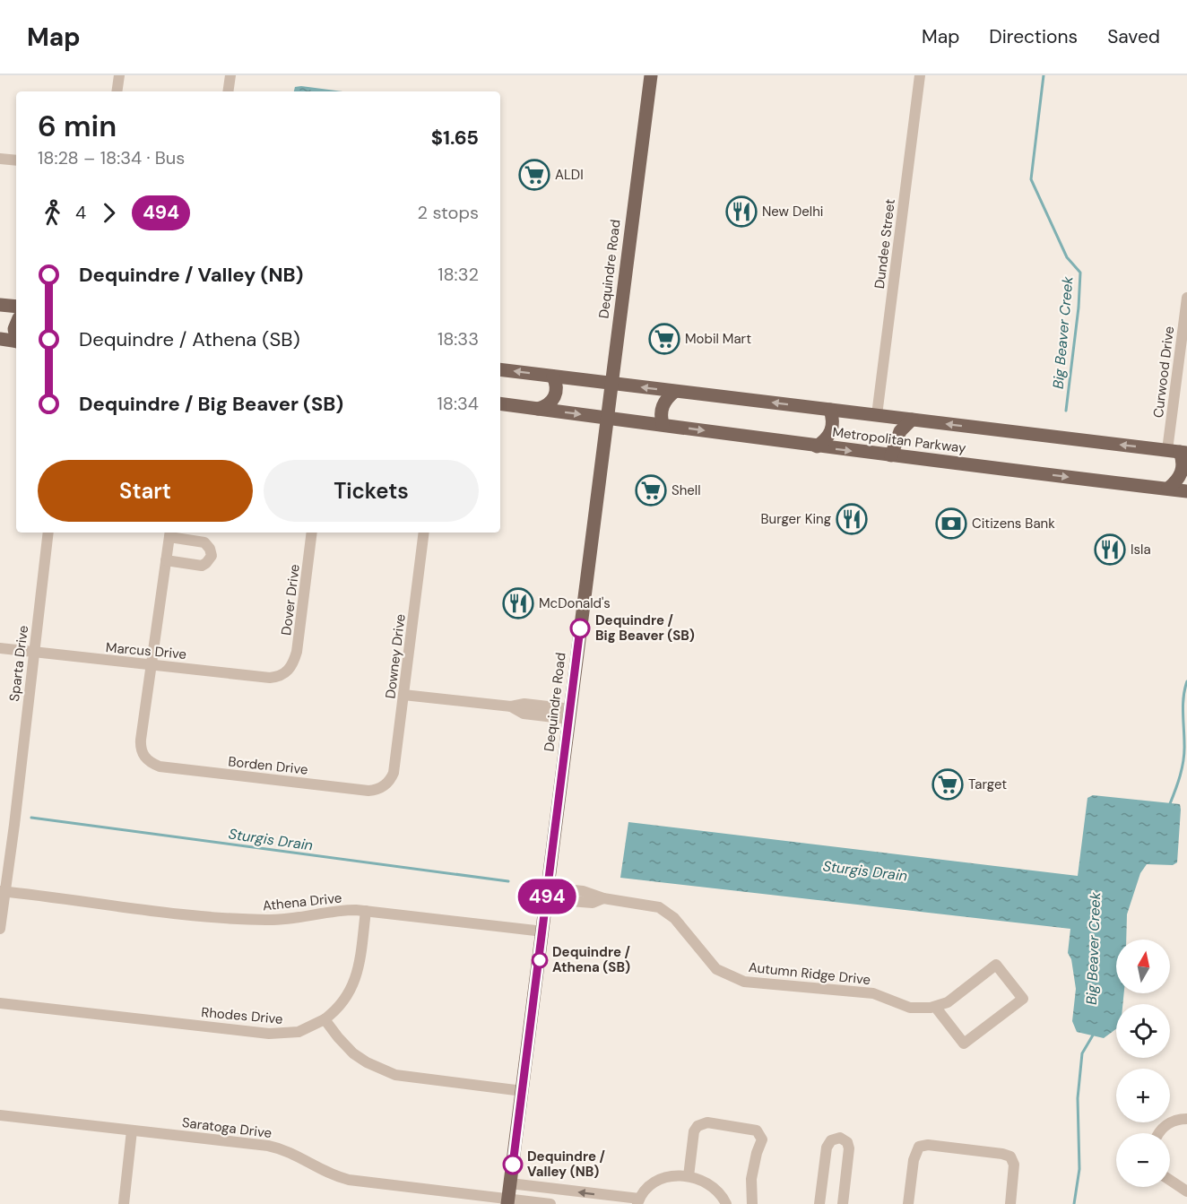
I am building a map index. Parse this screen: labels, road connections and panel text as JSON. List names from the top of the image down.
{
  "streets": {
    "main road": ["Dequindre Road", "Metropolitan Parkway"],
    "street": [
      "Dundee Street",
      "Curwood Drive",
      "Dover Drive",
      "Marcus Drive",
      "Downey Drive",
      "Sparta Drive",
      "Borden Drive",
      "Athena Drive",
      "Autumn Ridge Drive",
      "Rhodes Drive",
      "Saratoga Drive"
    ]
  },
  "crossings": [
    ["Dundee Street", "Metropolitan Parkway"],
    ["Dequindre Road", "Metropolitan Parkway"],
    ["Dequindre Road", "Athena Drive"],
    ["Dequindre Road", "Autumn Ridge Drive"],
    ["Dequindre Road", "Saratoga Drive"],
    ["Curwood Drive", "Metropolitan Parkway"],
    ["Dover Drive", "Marcus Drive"],
    ["Marcus Drive", "Sparta Drive"],
    ["Marcus Drive", "Borden Drive"],
    ["Downey Drive", "Borden Drive"],
    ["Sparta Drive", "Athena Drive"],
    ["Athena Drive", "Rhodes Drive"]
  ],
  "water": ["Big Beaver Creek", "Sturgis Drain"],
  "places": {
    "supermarket": [
      "ALDI",
      "Mobil Mart",
      "Shell",
      "Target"
    ],
    "restaurant": [
      "New Delhi",
      "Burger King",
      "Isla",
      "McDonald's"
    ],
    "bank": ["Citizens Bank"],
    "other": ["Dequindre / Big Beaver (SB)", "Dequindre / Athena (SB)", "Dequindre / Valley (NB)"]
  },
  "lines": ["bus line 494"],
  "north": "top",
  "page": {
    "header": "Map",
    "nav": ["Map", "Directions", "Saved"],
    "on_map": "494",
    "heading": ["6 min", "18:28 – 18:34 · Bus", "$1.65"],
    "legs": ["4", "494", "2 stops"],
    "list": [
      {
        "name": "Dequindre / Valley (NB)",
        "value": "18:32"
      },
      {
        "name": "Dequindre / Athena (SB)",
        "value": "18:33"
      },
      {
        "name": "Dequindre / Big Beaver (SB)",
        "value": "18:34"
      }
    ],
    "buttons": ["Start", "Tickets"],
    "map_buttons": ["+", "−"]
  }
}
